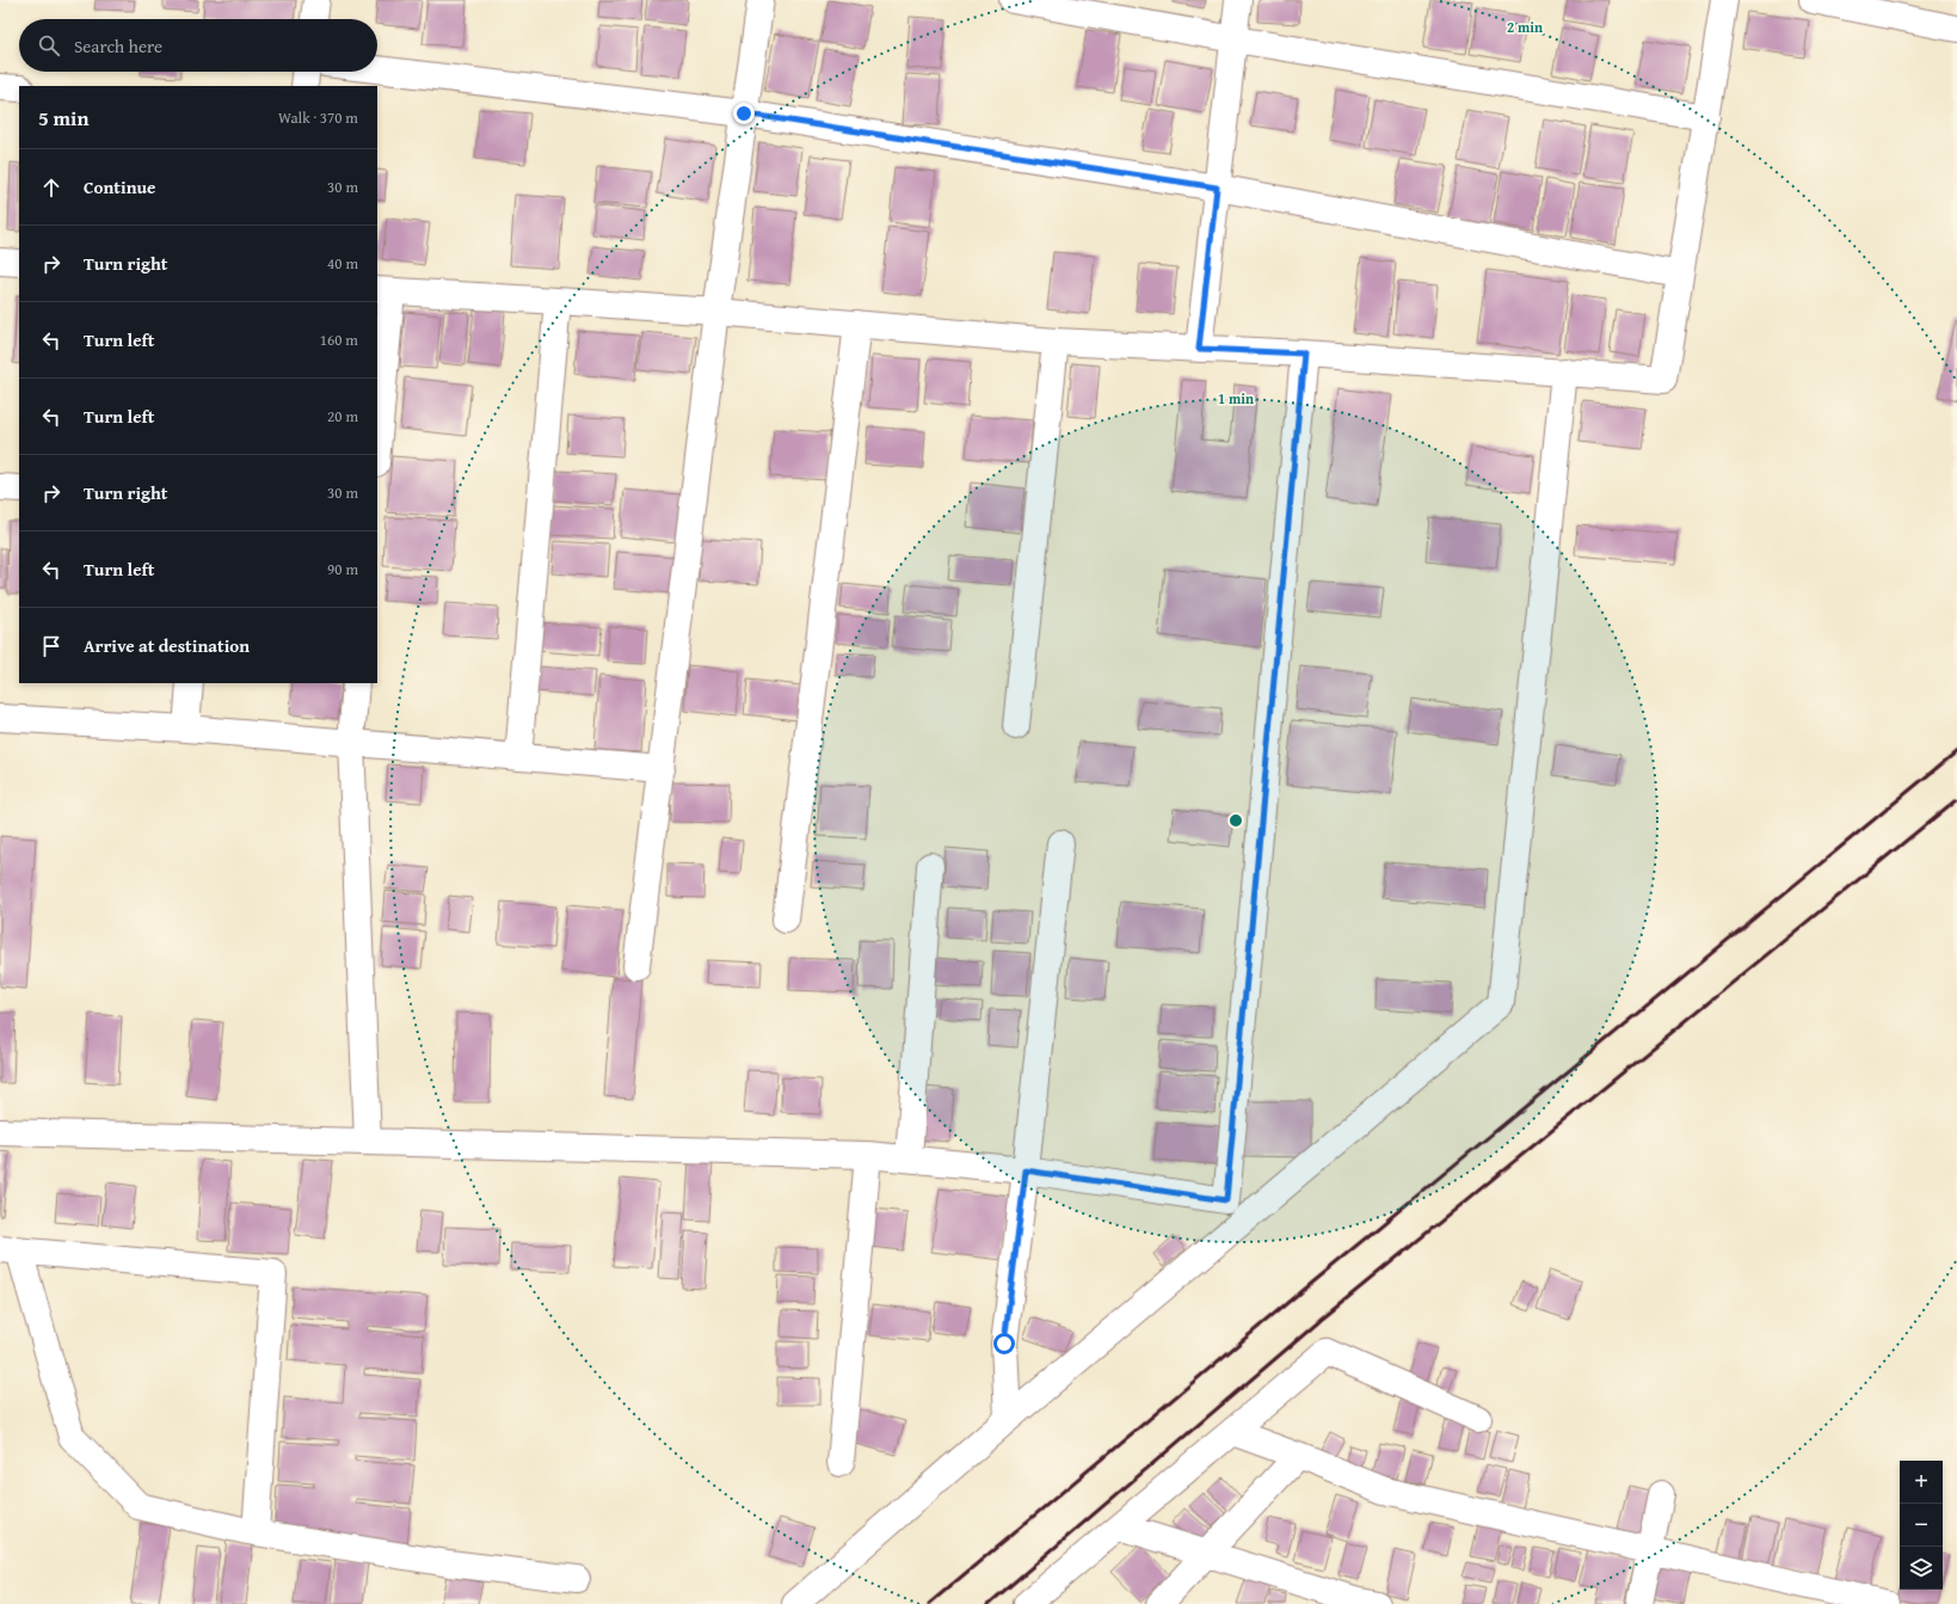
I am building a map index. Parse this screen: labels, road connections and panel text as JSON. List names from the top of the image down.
{
  "page": {
    "search": "Search here",
    "heading": ["5 min", "Walk · 370 m"],
    "list": [
      ["Continue", "30 m"],
      ["Turn right", "40 m"],
      ["Turn left", "160 m"],
      ["Turn left", "20 m"],
      ["Turn right", "30 m"],
      ["Turn left", "90 m"],
      "Arrive at destination"
    ],
    "map_buttons": ["+", "−"]
  },
  "rings": ["2 min", "1 min"]
}
